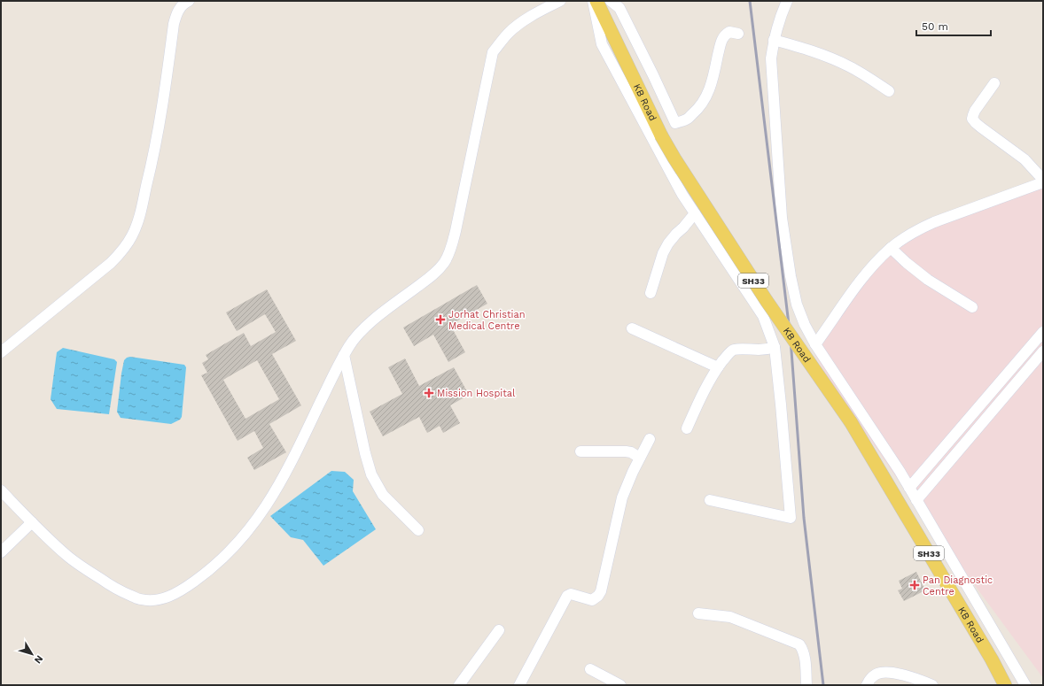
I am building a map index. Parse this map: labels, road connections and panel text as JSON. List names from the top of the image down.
{
  "streets": {
    "main road": ["KB Road", "SH33"]
  },
  "places": {
    "health": ["Jorhat Christian Medical Centre", "Mission Hospital", "Pan Diagnostic Centre"]
  },
  "scale_bar": "50 m",
  "north": "bottom right"
}
